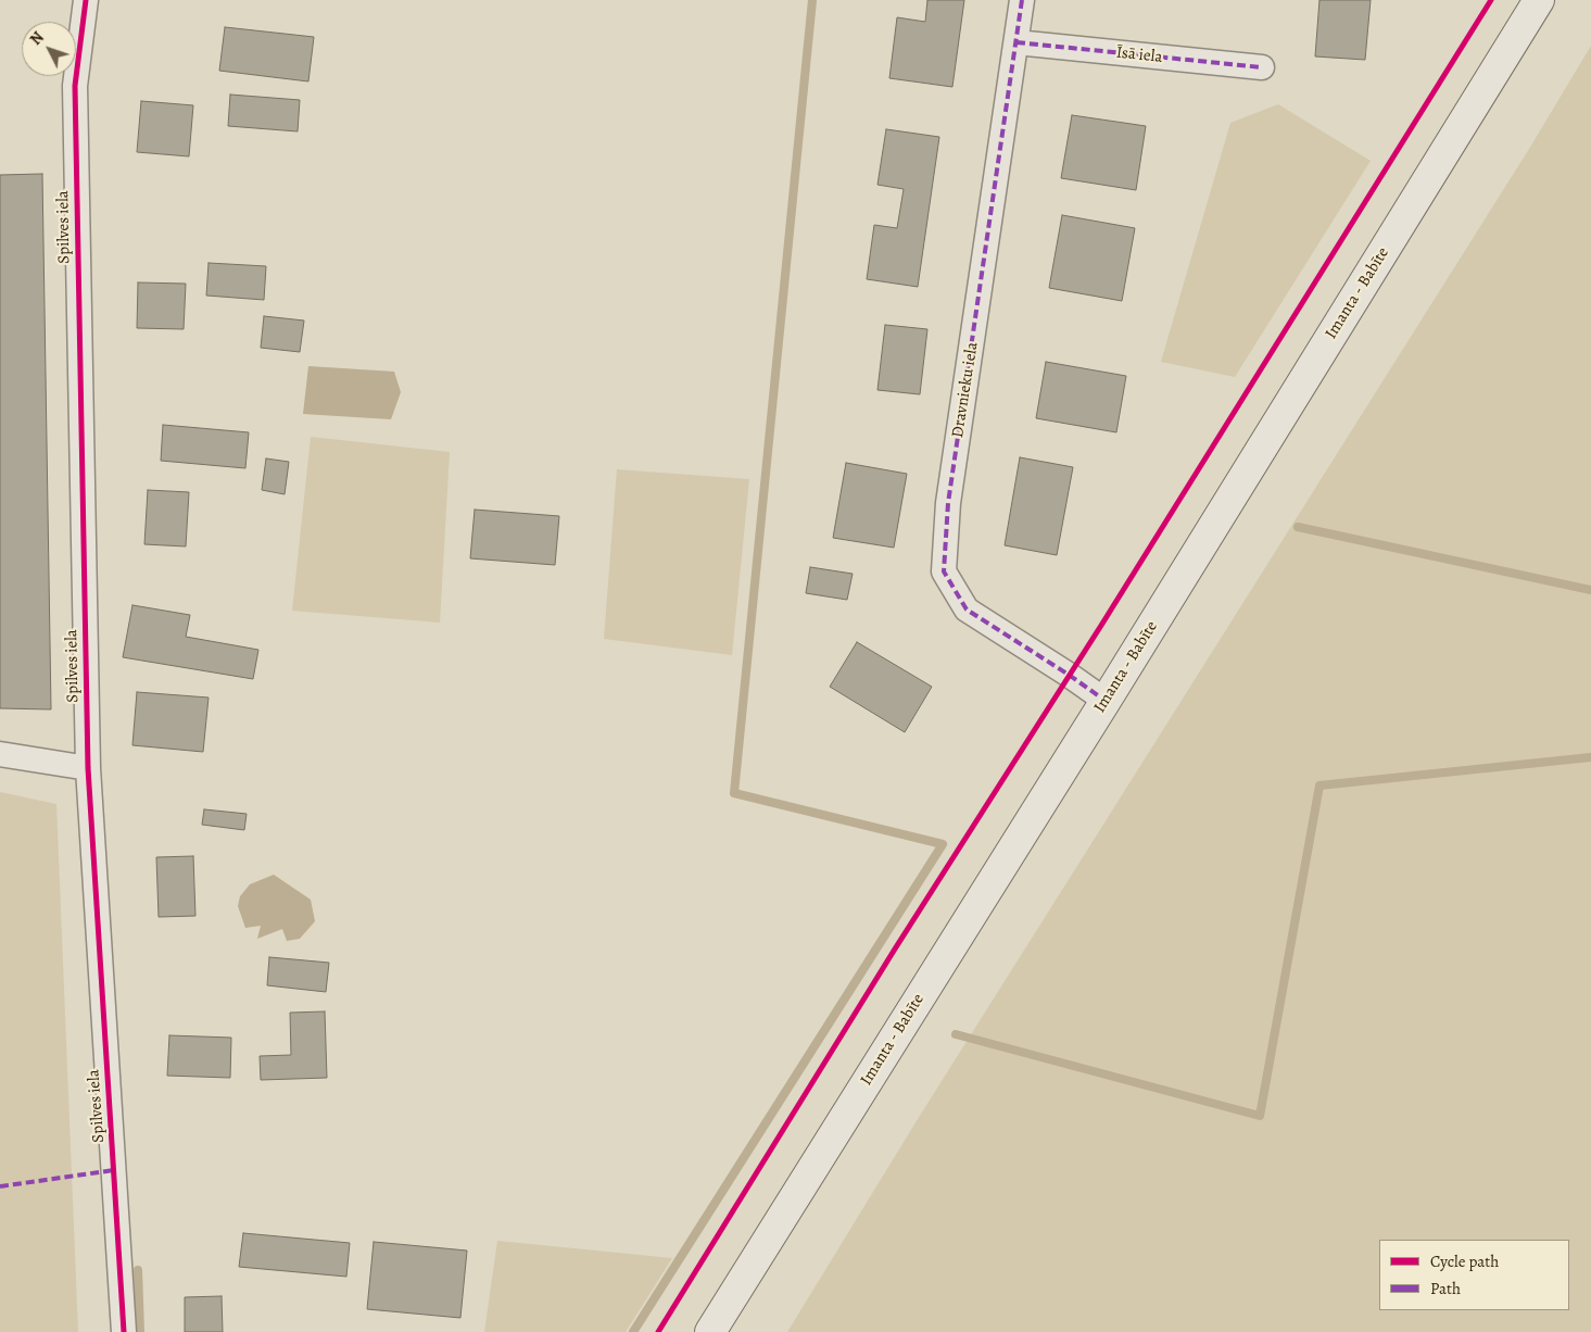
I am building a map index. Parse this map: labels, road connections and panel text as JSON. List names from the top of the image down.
{
  "streets": {
    "main road": ["Imanta - Babīte"],
    "street": ["Īsā iela", "Spilves iela", "Dravnieku iela"]
  },
  "crossings": [
    ["Īsā iela", "Dravnieku iela"],
    ["Imanta - Babīte", "Dravnieku iela"]
  ],
  "legend": ["Cycle path", "Path"],
  "north": "top left"
}
